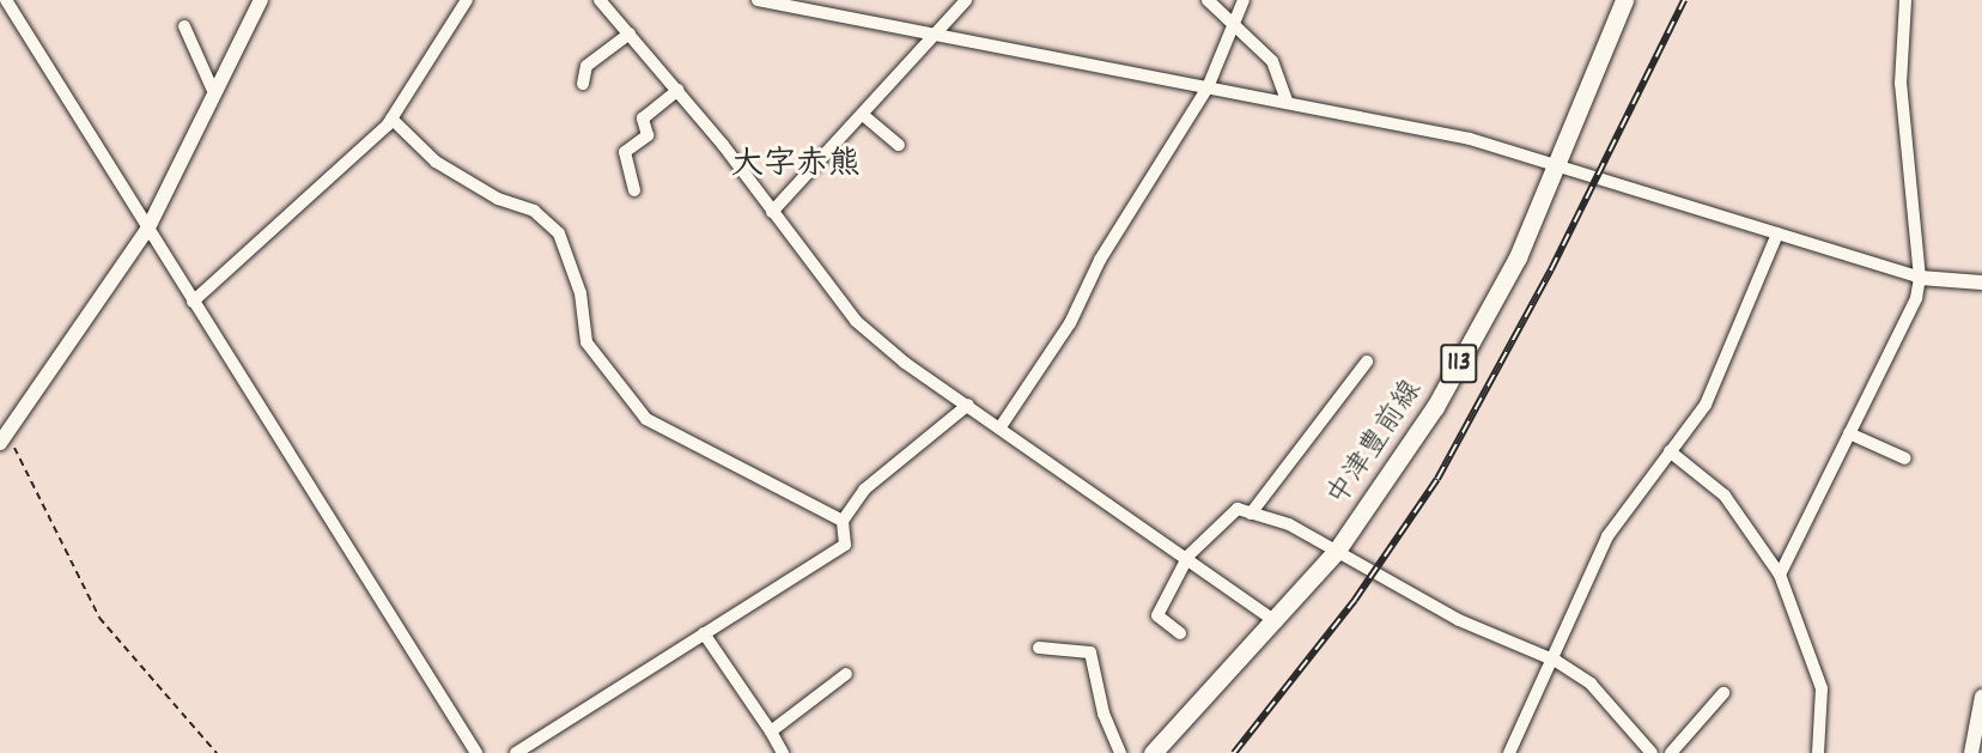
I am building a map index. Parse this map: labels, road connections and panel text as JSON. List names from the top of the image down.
{
  "streets": {
    "main road": ["113", "中津豊前線"]
  },
  "districts": ["大字赤熊"]
}
